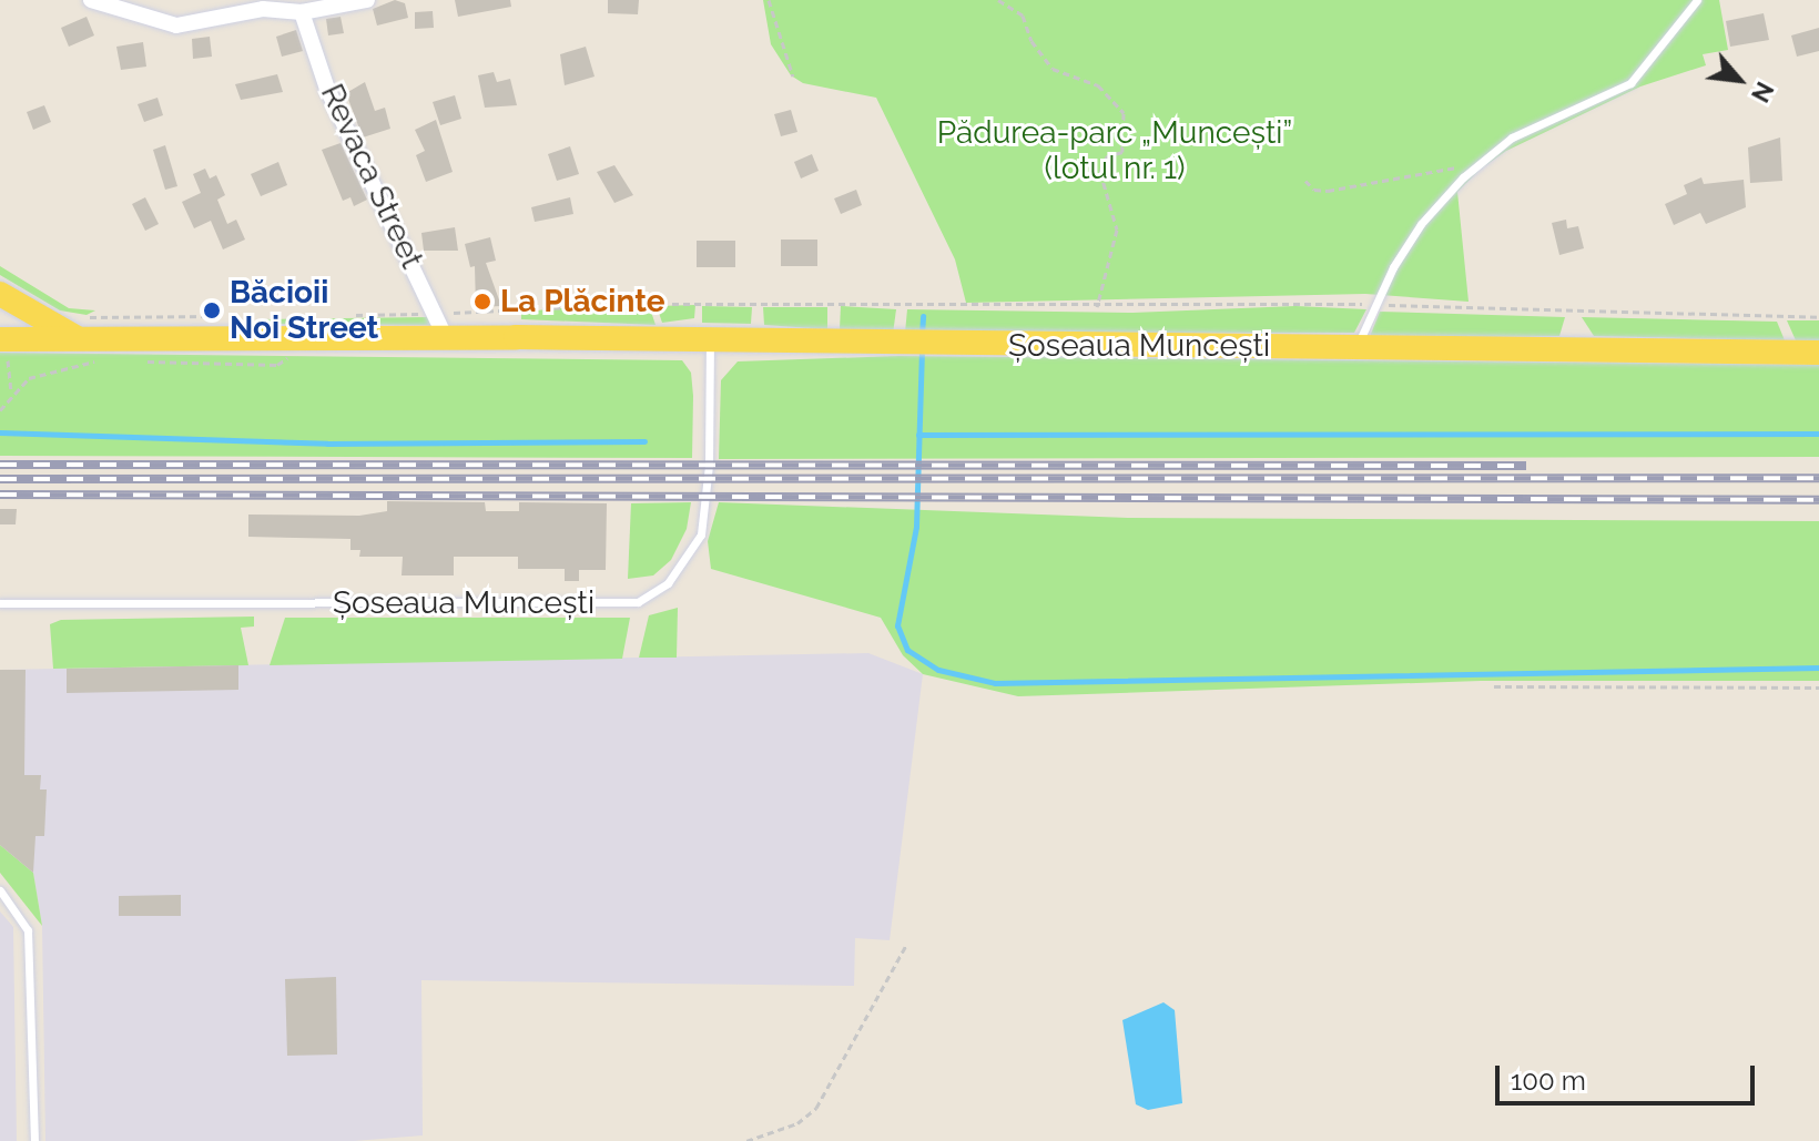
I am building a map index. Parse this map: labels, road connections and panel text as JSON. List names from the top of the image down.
{
  "streets": {
    "main road": ["Șoseaua Muncești"],
    "street": ["Revaca Street"]
  },
  "crossings": [
    ["Revaca Street", "Șoseaua Muncești"]
  ],
  "parks": ["Pădurea-parc „Muncești” (lotul nr. 1)"],
  "places": ["La Plăcinte", "Băcioii Noi Street"],
  "scale_bar": "100 m",
  "north": "bottom right"
}
